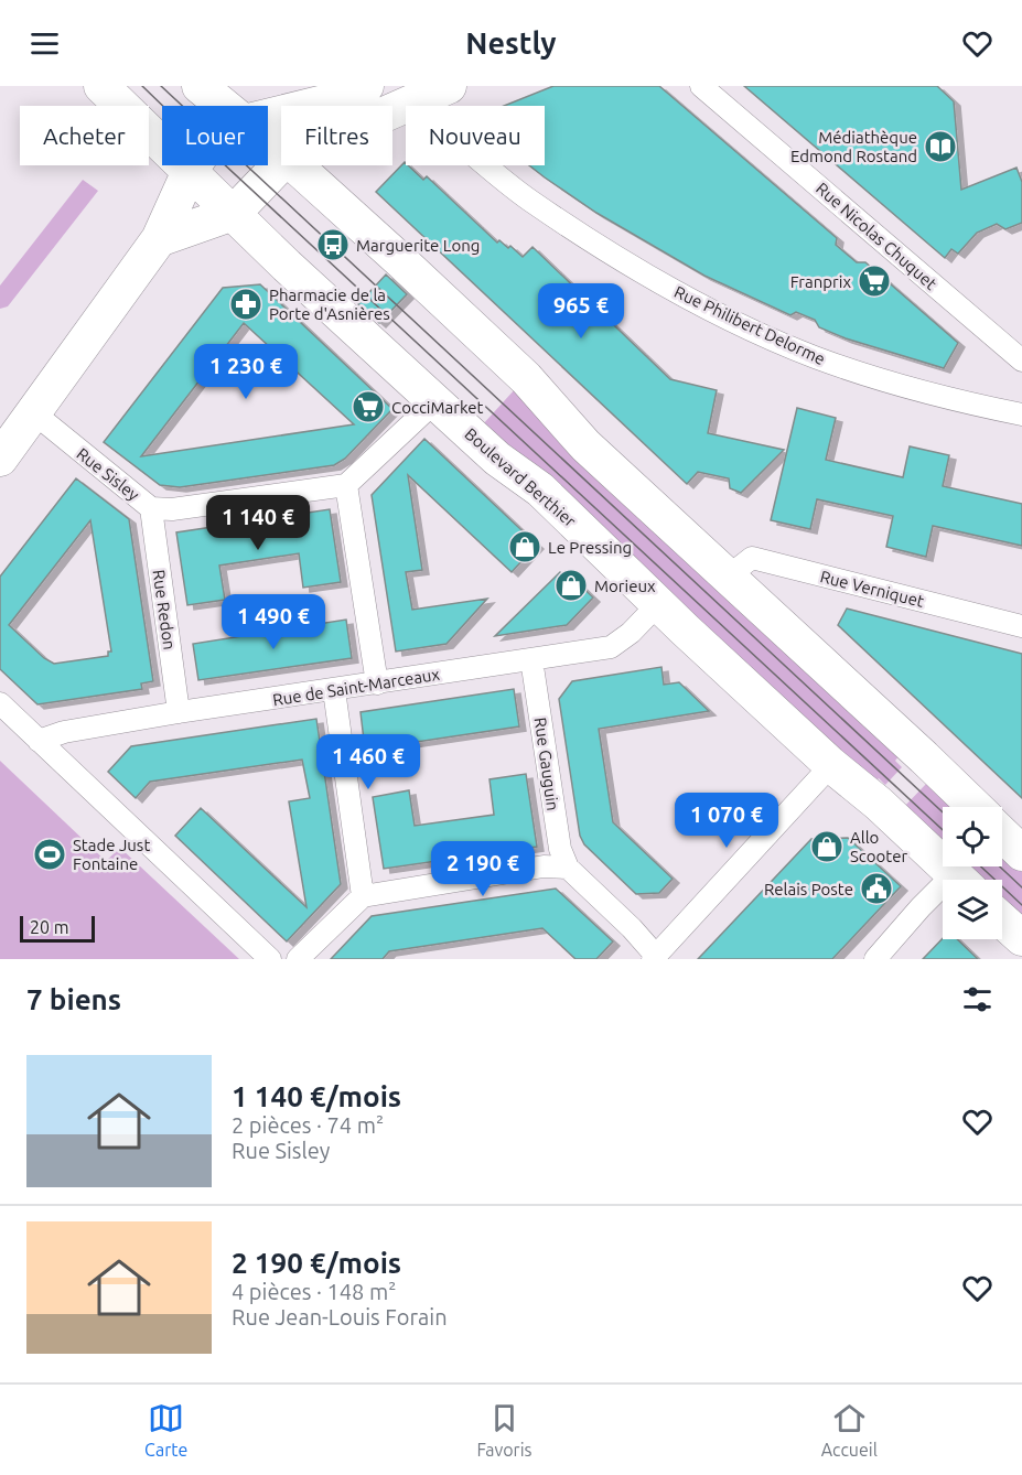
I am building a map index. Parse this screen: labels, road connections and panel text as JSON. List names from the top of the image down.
{
  "streets": {
    "main road": ["Boulevard Berthier"],
    "street": [
      "Rue Nicolas Chuquet",
      "Rue Philibert Delorme",
      "Rue Sisley",
      "Rue Verniquet",
      "Rue Redon",
      "Rue de Saint-Marceaux",
      "Rue Gauguin"
    ]
  },
  "crossings": [
    ["Rue Sisley", "Rue Redon"],
    ["Boulevard Berthier", "Rue de Saint-Marceaux"],
    ["Rue Redon", "Rue de Saint-Marceaux"],
    ["Rue de Saint-Marceaux", "Rue Gauguin"]
  ],
  "places": {
    "library": ["Médiathèque Edmond Rostand"],
    "bus stop": ["Marguerite Long"],
    "supermarket": ["Franprix", "CocciMarket"],
    "pharmacy": ["Pharmacie de la Porte d'Asnières"],
    "shop": ["Le Pressing", "Morieux", "Allo Scooter"],
    "sports": ["Stade Just Fontaine"],
    "public building": ["Relais Poste"]
  },
  "scale_bar": "20 m",
  "page": {
    "header": "Nestly",
    "chip": [
      "Acheter",
      "Louer",
      "Filtres",
      "Nouveau"
    ],
    "price": [
      "965 €",
      "1 230 €",
      "1 140 €",
      "1 490 €",
      "1 460 €",
      "1 070 €",
      "2 190 €"
    ],
    "scale": "20 m",
    "heading": "7 biens",
    "list": [
      {
        "name": "1 140 €/mois",
        "note": "2 pièces · 74 m² · Rue Sisley"
      },
      {
        "name": "2 190 €/mois",
        "note": "4 pièces · 148 m² · Rue Jean-Louis Forain"
      }
    ],
    "tabs": ["Carte", "Favoris", "Accueil"]
  }
}
